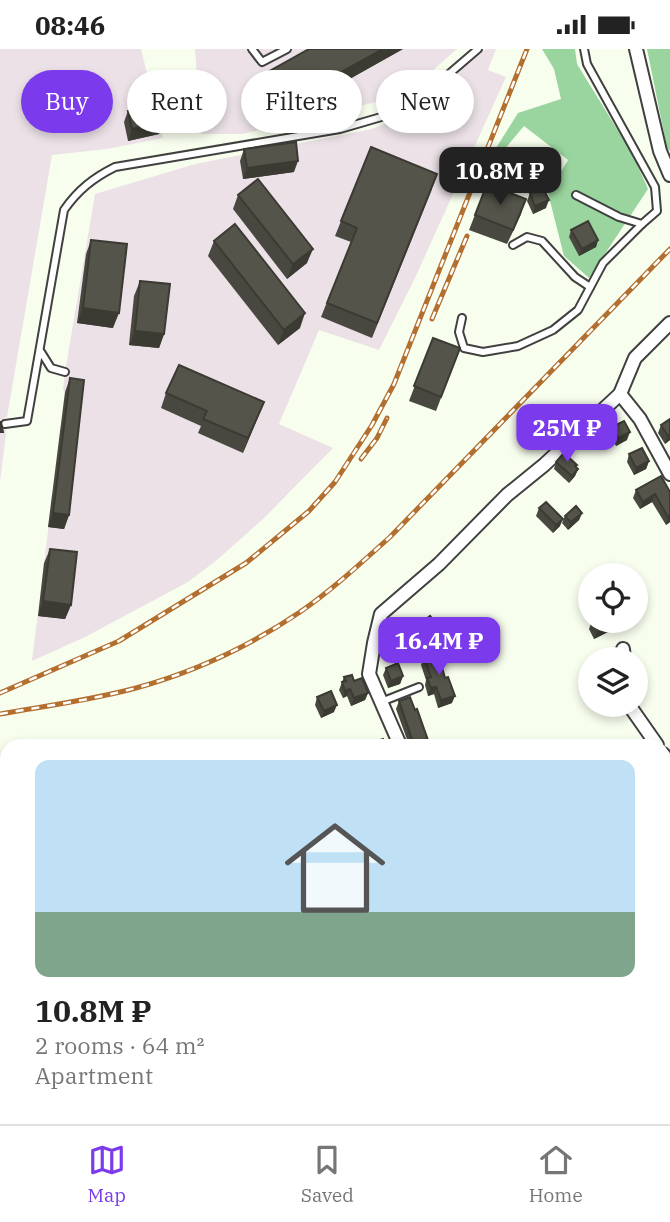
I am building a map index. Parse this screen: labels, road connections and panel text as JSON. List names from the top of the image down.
{
  "page": {
    "status": "08:46",
    "chip": [
      "Buy",
      "Rent",
      "Filters",
      "New"
    ],
    "price": ["10.8M ₽", "25M ₽", "16.4M ₽"],
    "list": [
      {
        "name": "10.8M ₽",
        "note": "2 rooms · 64 m² · Apartment"
      }
    ],
    "tabs": ["Map", "Saved", "Home"]
  }
}
